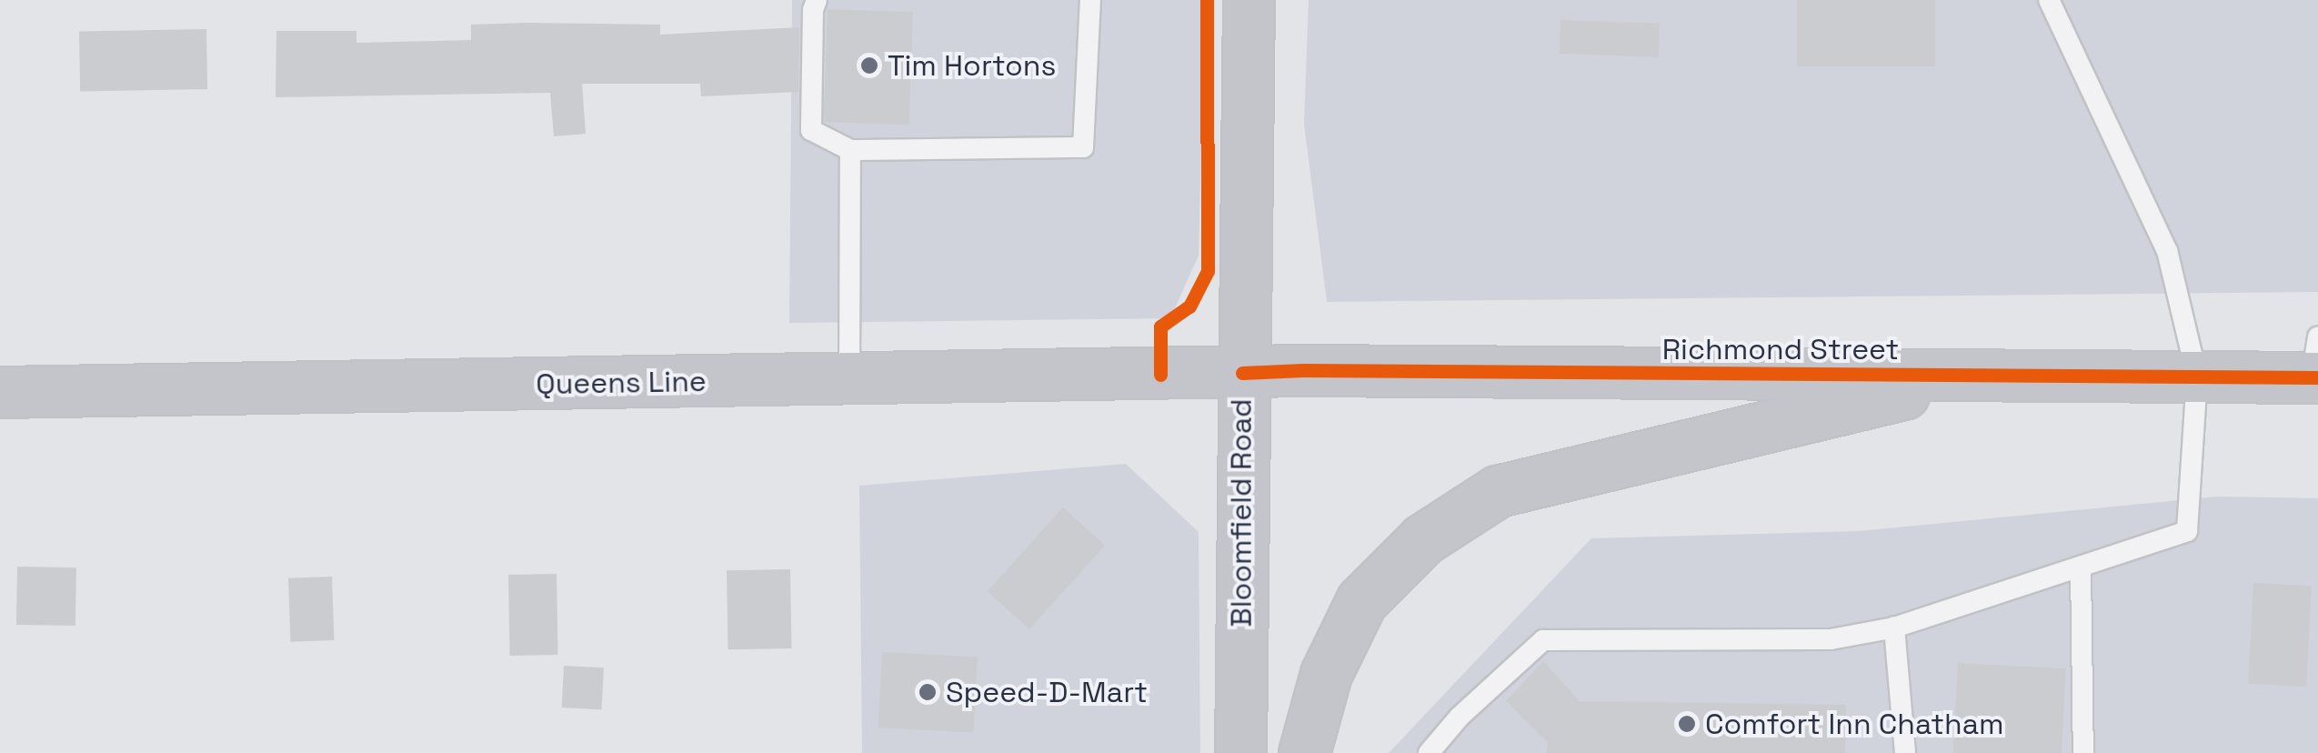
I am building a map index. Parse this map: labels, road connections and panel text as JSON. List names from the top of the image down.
{
  "streets": {
    "main road": ["Richmond Street", "Queens Line", "Bloomfield Road"]
  },
  "crossings": [
    ["Richmond Street", "Queens Line"],
    ["Richmond Street", "Bloomfield Road"],
    ["Queens Line", "Bloomfield Road"]
  ],
  "places": ["Tim Hortons", "Speed-D-Mart", "Comfort Inn Chatham"]
}
